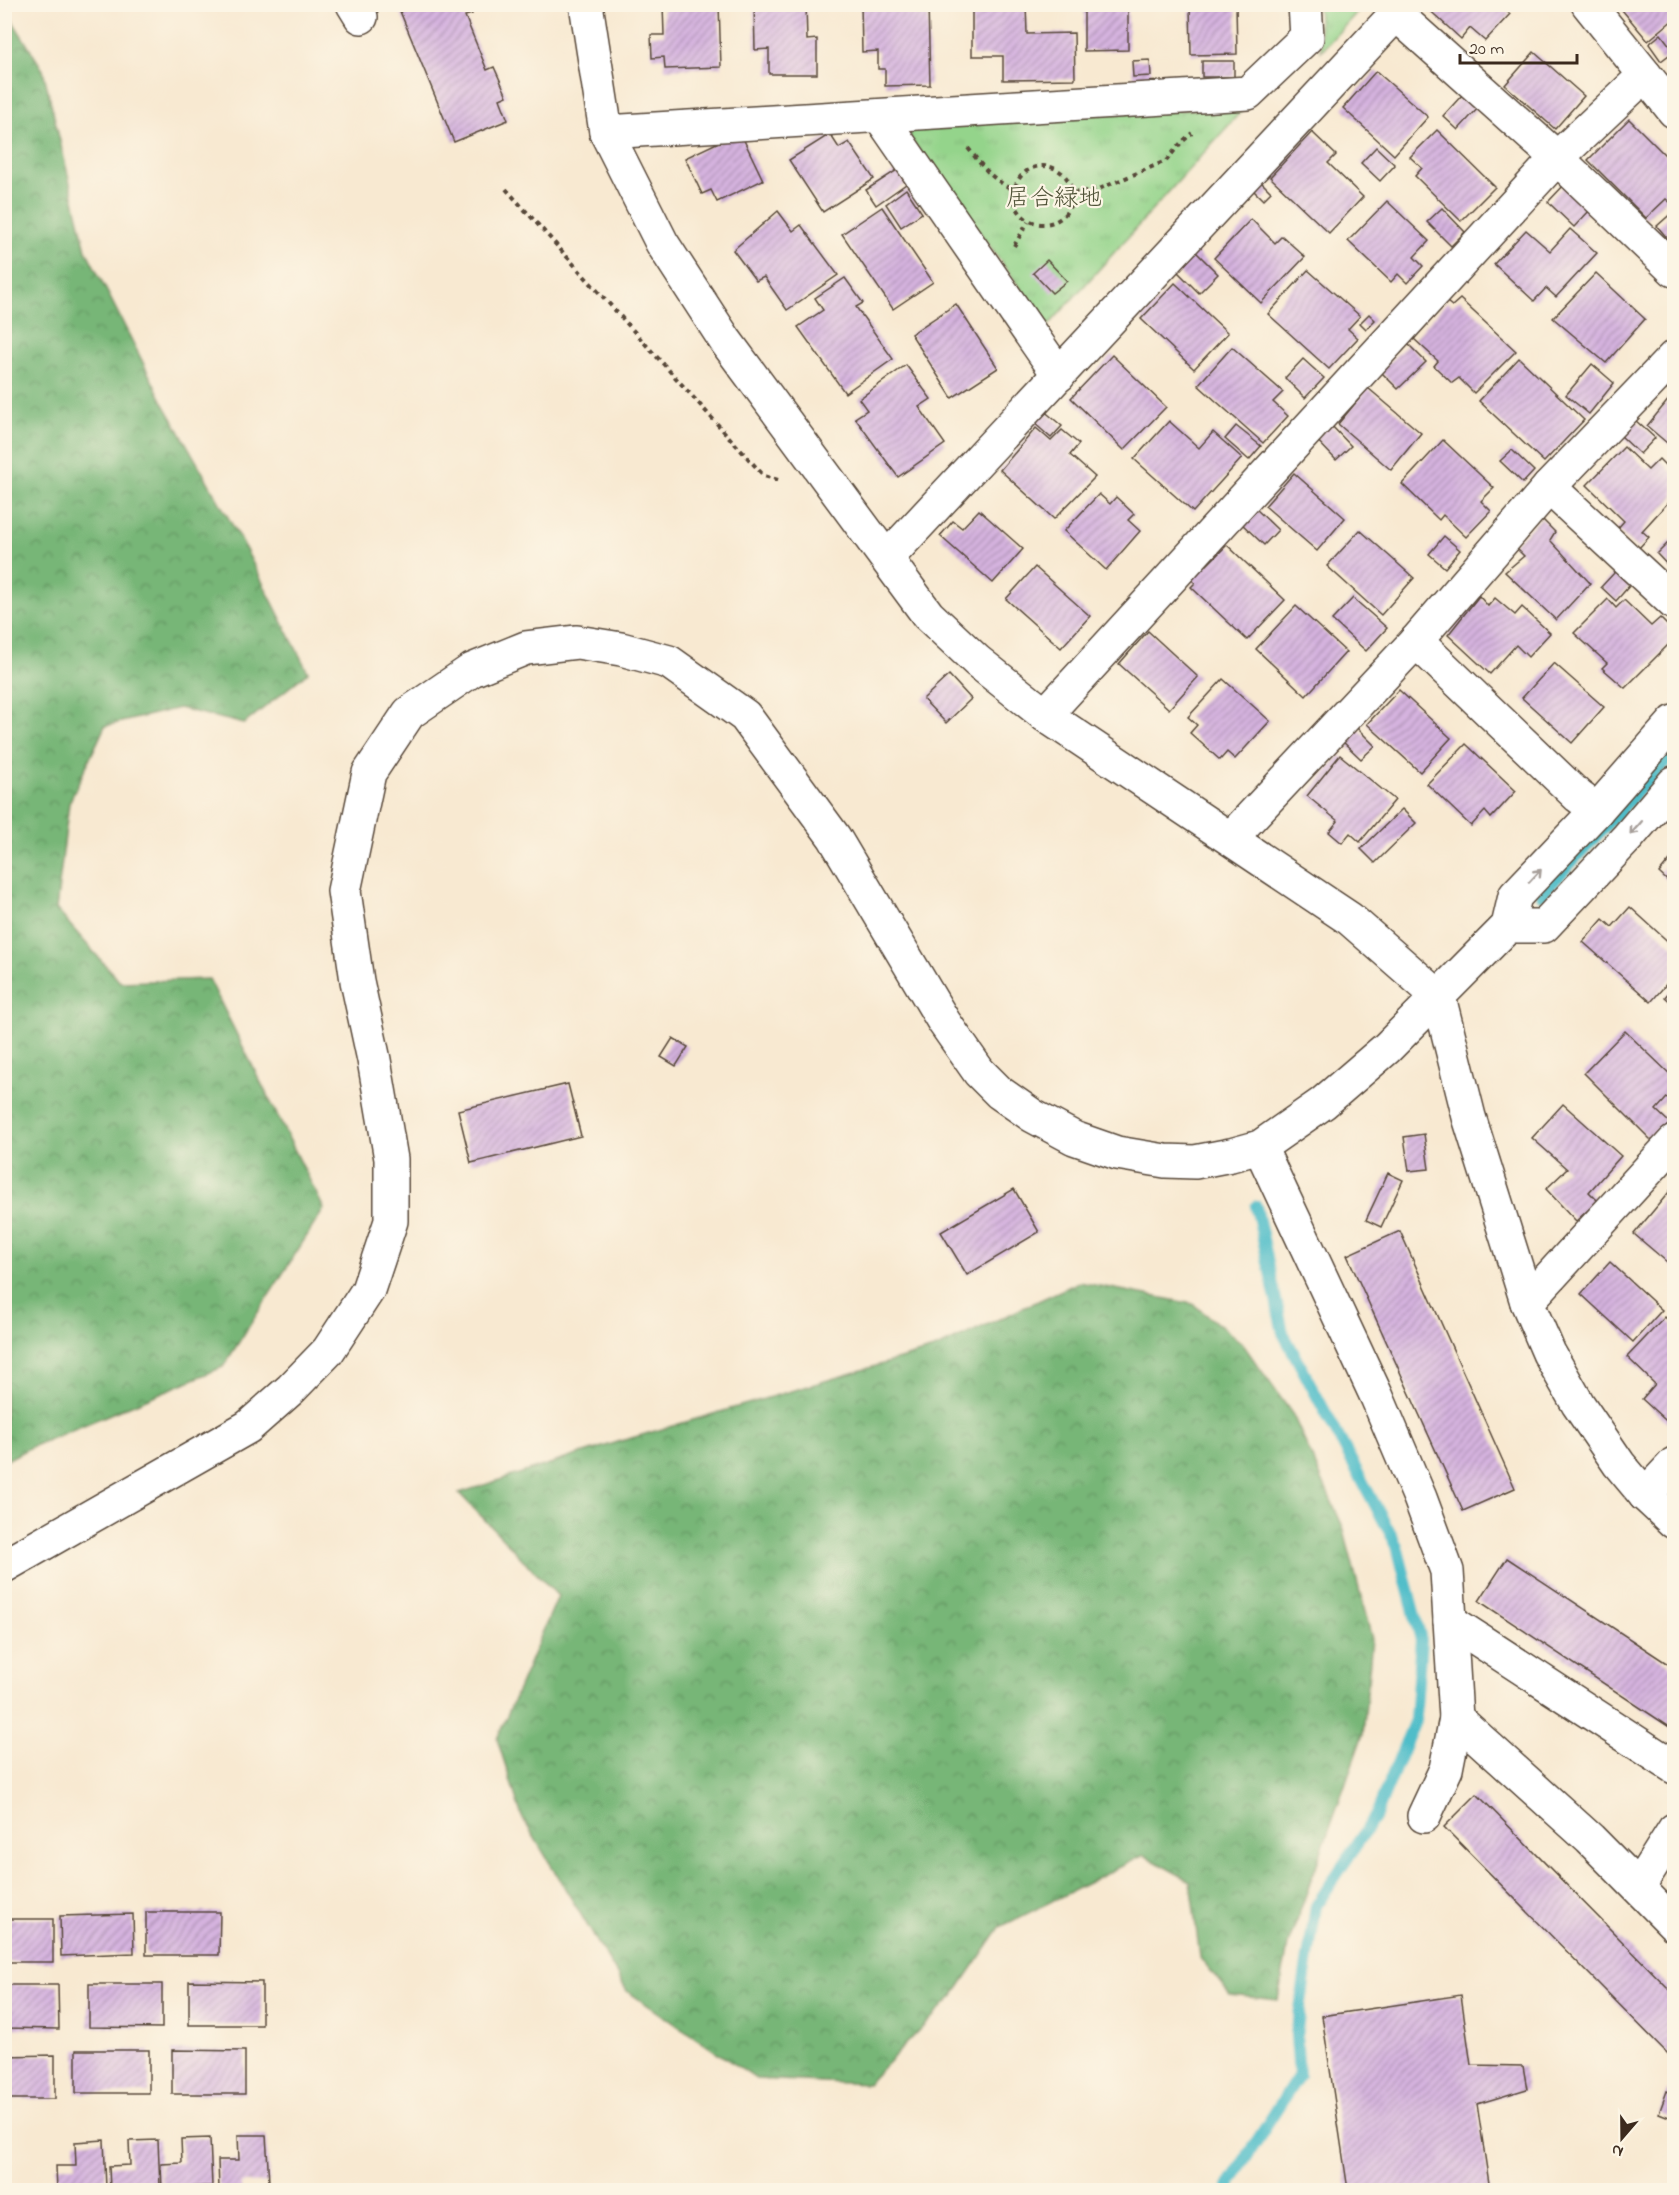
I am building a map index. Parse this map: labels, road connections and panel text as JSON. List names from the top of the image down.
{
  "parks": ["居合緑地"],
  "scale_bar": "20 m",
  "north": "bottom"
}
